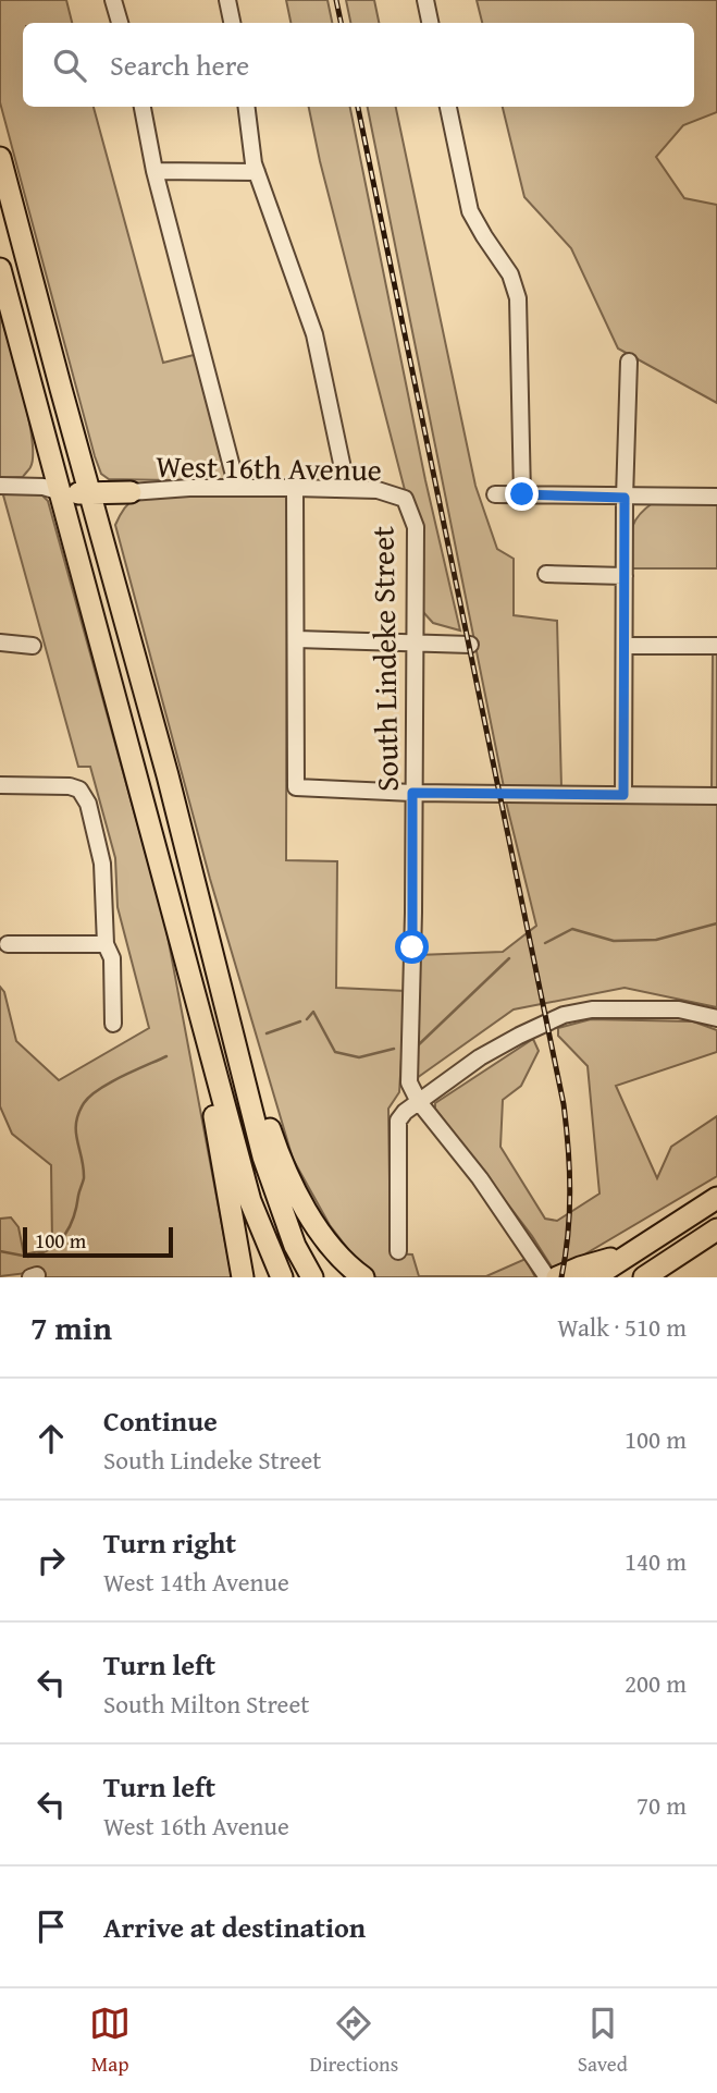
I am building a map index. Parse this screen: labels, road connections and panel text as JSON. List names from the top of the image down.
{
  "streets": {
    "street": ["West 16th Avenue", "South Lindeke Street"]
  },
  "crossings": [
    ["West 16th Avenue", "South Lindeke Street"]
  ],
  "scale_bar": "100 m",
  "page": {
    "search": "Search here",
    "scale": "100 m",
    "heading": ["7 min", "Walk · 510 m"],
    "list": [
      ["Continue", "South Lindeke Street", "100 m"],
      ["Turn right", "West 14th Avenue", "140 m"],
      ["Turn left", "South Milton Street", "200 m"],
      ["Turn left", "West 16th Avenue", "70 m"],
      "Arrive at destination"
    ],
    "nav": ["Map", "Directions", "Saved"]
  }
}
